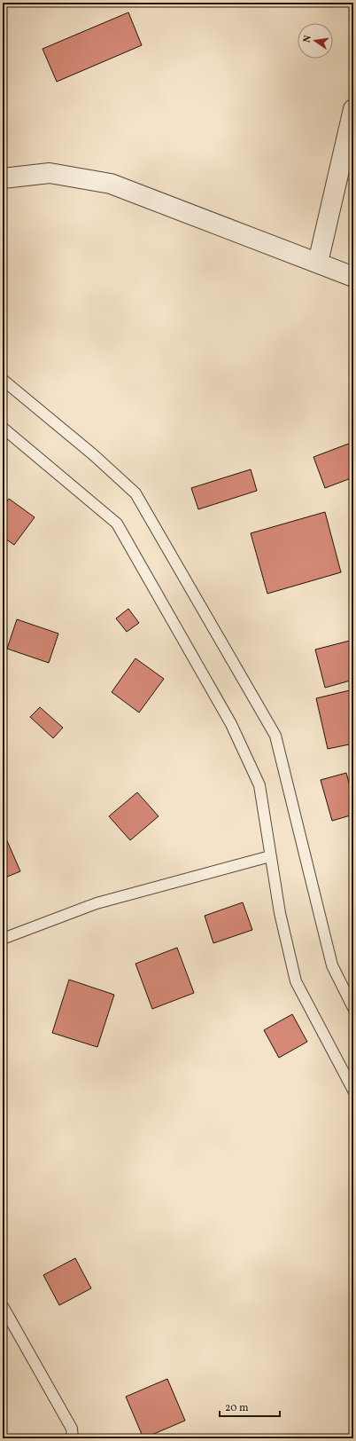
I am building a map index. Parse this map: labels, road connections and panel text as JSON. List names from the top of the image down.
{
  "scale_bar": "20 m",
  "north": "left"
}
